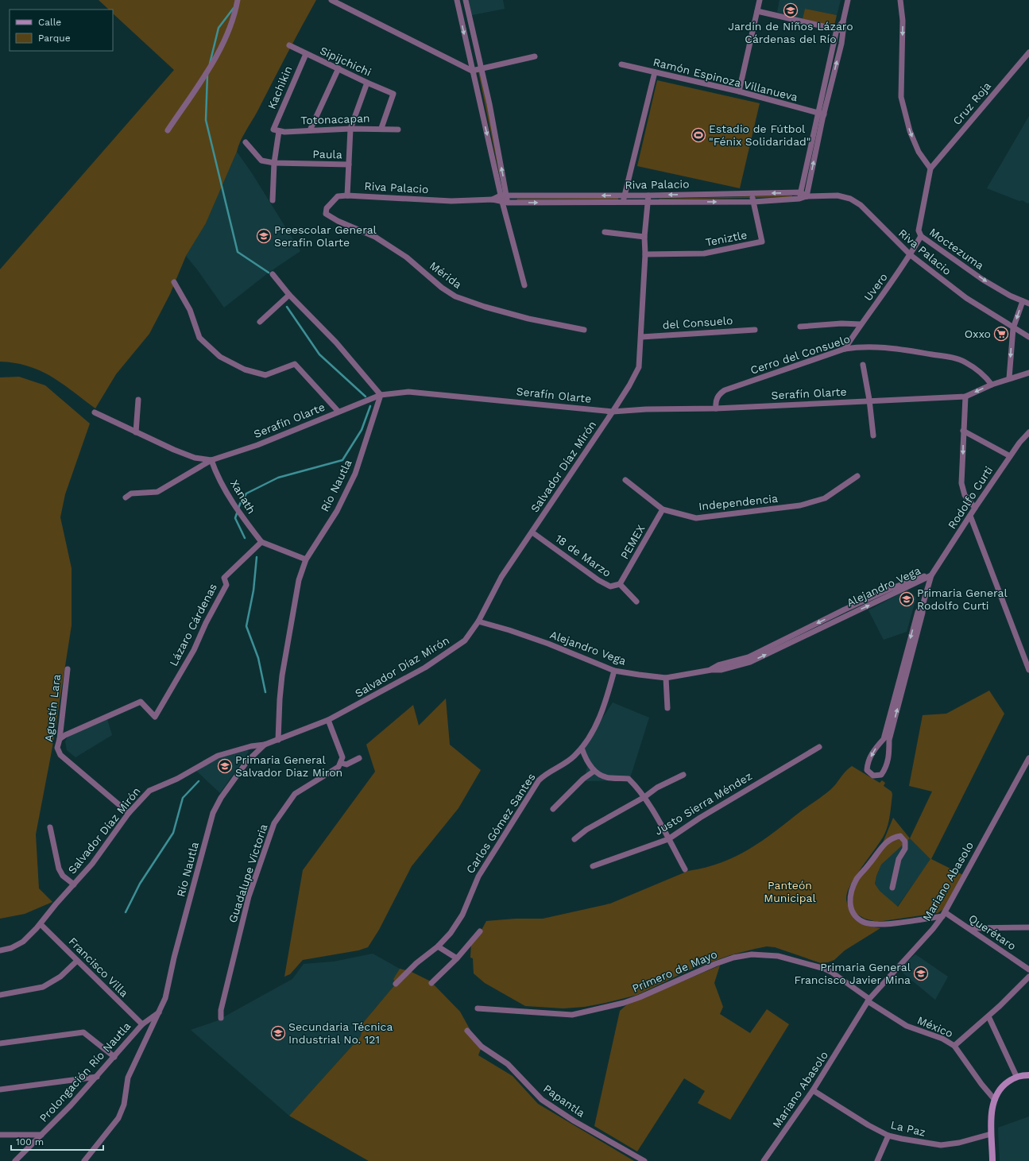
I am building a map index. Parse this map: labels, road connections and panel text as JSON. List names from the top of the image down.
{
  "streets": {
    "street": [
      "Sipijchichi",
      "Ramón Espinoza Villanueva",
      "Kachikin",
      "Cruz Roja",
      "Totonacapan",
      "Paula",
      "Riva Palacio",
      "Teniztle",
      "Moctezuma",
      "Mérida",
      "Uvero",
      "del Consuelo",
      "Cerro del Consuelo",
      "Serafín Olarte",
      "Salvador Díaz Mirón",
      "Río Nautla",
      "Xanath",
      "Rodolfo Curti",
      "Independencia",
      "PEMEX",
      "18 de Marzo",
      "Alejandro Vega",
      "Lázaro Cárdenas",
      "Agustín Lara",
      "Justo Sierra Méndez",
      "Carlos Gómez Santes",
      "Guadalupe Victoria",
      "Mariano Abasolo",
      "Querétaro",
      "Francisco Villa",
      "Primero de Mayo",
      "México",
      "Prolongación Río Nautla",
      "Papantla",
      "La Paz"
    ]
  },
  "crossings": [
    ["Sipijchichi", "Kachikin"],
    ["Sipijchichi", "Totonacapan"],
    ["Kachikin", "Totonacapan"],
    ["Cruz Roja", "Moctezuma"],
    ["Paula", "Riva Palacio"],
    ["Riva Palacio", "Teniztle"],
    ["Riva Palacio", "Mérida"],
    ["Riva Palacio", "Uvero"],
    ["Riva Palacio", "Salvador Díaz Mirón"],
    ["Teniztle", "Salvador Díaz Mirón"],
    ["Moctezuma", "Uvero"],
    ["Uvero", "Cerro del Consuelo"],
    ["del Consuelo", "Salvador Díaz Mirón"],
    ["Cerro del Consuelo", "Serafín Olarte"],
    ["Serafín Olarte", "Salvador Díaz Mirón"],
    ["Serafín Olarte", "Río Nautla"],
    ["Serafín Olarte", "Xanath"],
    ["Salvador Díaz Mirón", "Río Nautla"],
    ["Salvador Díaz Mirón", "18 de Marzo"],
    ["Salvador Díaz Mirón", "Alejandro Vega"],
    ["Salvador Díaz Mirón", "Agustín Lara"],
    ["Salvador Díaz Mirón", "Francisco Villa"],
    ["Río Nautla", "Prolongación Río Nautla"],
    ["Xanath", "Lázaro Cárdenas"],
    ["Rodolfo Curti", "Alejandro Vega"],
    ["Independencia", "PEMEX"],
    ["PEMEX", "18 de Marzo"],
    ["Alejandro Vega", "Carlos Gómez Santes"],
    ["Lázaro Cárdenas", "Agustín Lara"],
    ["Mariano Abasolo", "Querétaro"],
    ["Mariano Abasolo", "Primero de Mayo"],
    ["Mariano Abasolo", "México"],
    ["Mariano Abasolo", "La Paz"],
    ["Francisco Villa", "Prolongación Río Nautla"],
    ["Primero de Mayo", "México"]
  ],
  "one_way": ["Moctezuma"],
  "parks": ["Panteón Municipal"],
  "places": {
    "school or university": [
      "Jardín de Niños Lázaro Cárdenas del Río",
      "Preescolar General Serafin Olarte",
      "Primaria General Rodolfo Curti",
      "Primaria General Salvador Diaz Miron",
      "Primaria General Francisco Javier Mina",
      "Secundaria Técnica Industrial No. 121"
    ],
    "sports": ["Estadio de Fútbol \"Fénix Solidaridad\""],
    "supermarket": ["Oxxo"]
  },
  "legend": ["Calle", "Parque"],
  "scale_bar": "100 m"
}
